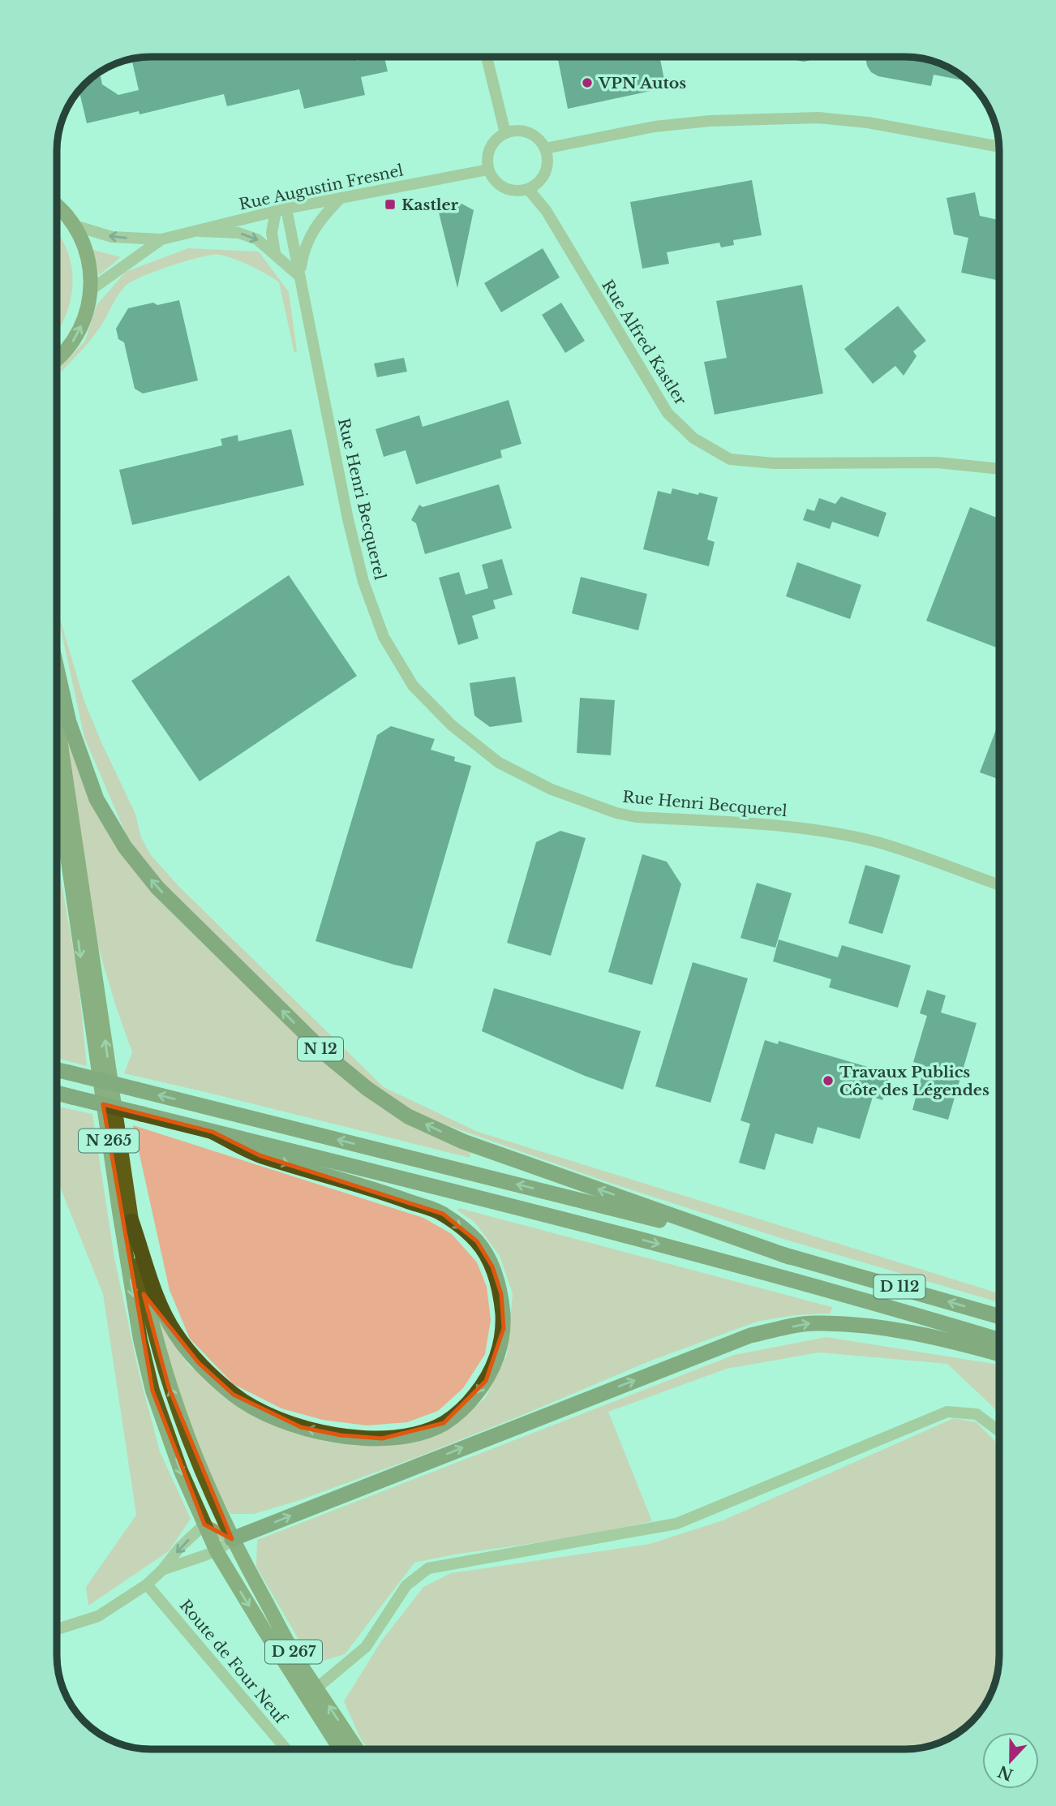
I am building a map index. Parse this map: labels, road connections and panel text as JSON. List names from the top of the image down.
{
  "streets": {
    "highway": ["N 12", "D 112"],
    "main road": ["N 265", "D 267"],
    "street": [
      "Rue Augustin Fresnel",
      "Rue Alfred Kastler",
      "Rue Henri Becquerel",
      "Route de Four Neuf"
    ]
  },
  "crossings": [
    ["Rue Augustin Fresnel", "Rue Alfred Kastler"],
    ["Rue Augustin Fresnel", "Rue Henri Becquerel"],
    ["N 12", "D 112"],
    ["N 265", "D 267"]
  ],
  "places": {
    "other": ["VPN Autos", "Travaux Publics Côte des Légendes"],
    "transit": ["Kastler"]
  },
  "north": "bottom"
}
